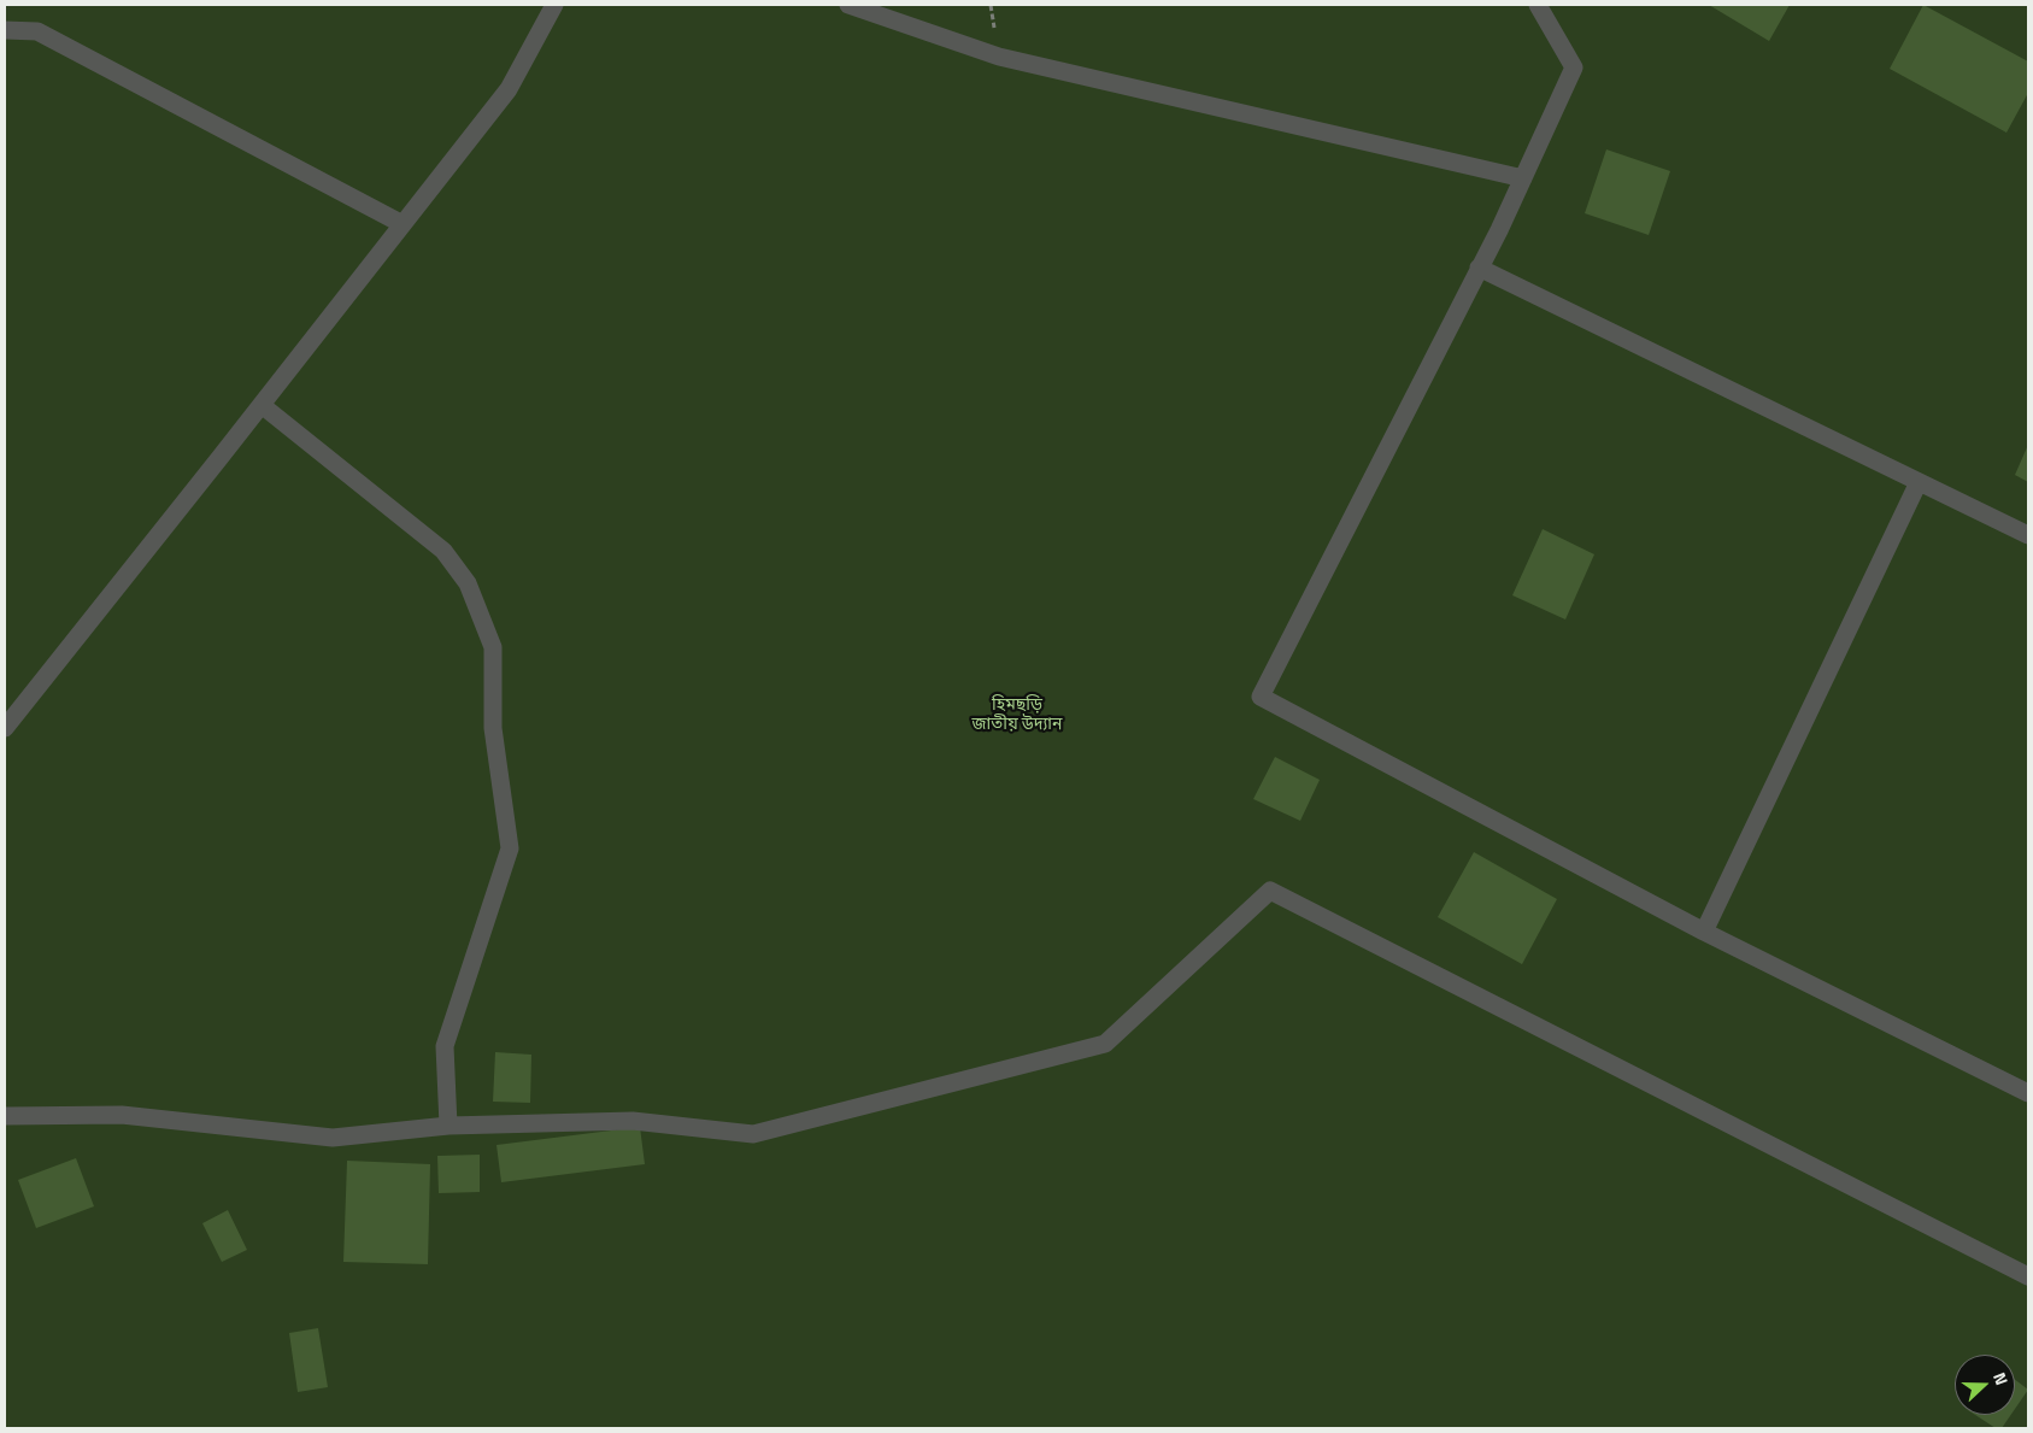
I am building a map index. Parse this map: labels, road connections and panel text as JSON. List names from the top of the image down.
{
  "parks": ["হিমছড়ি জাতীয় উদ্যান"],
  "north": "right"
}
